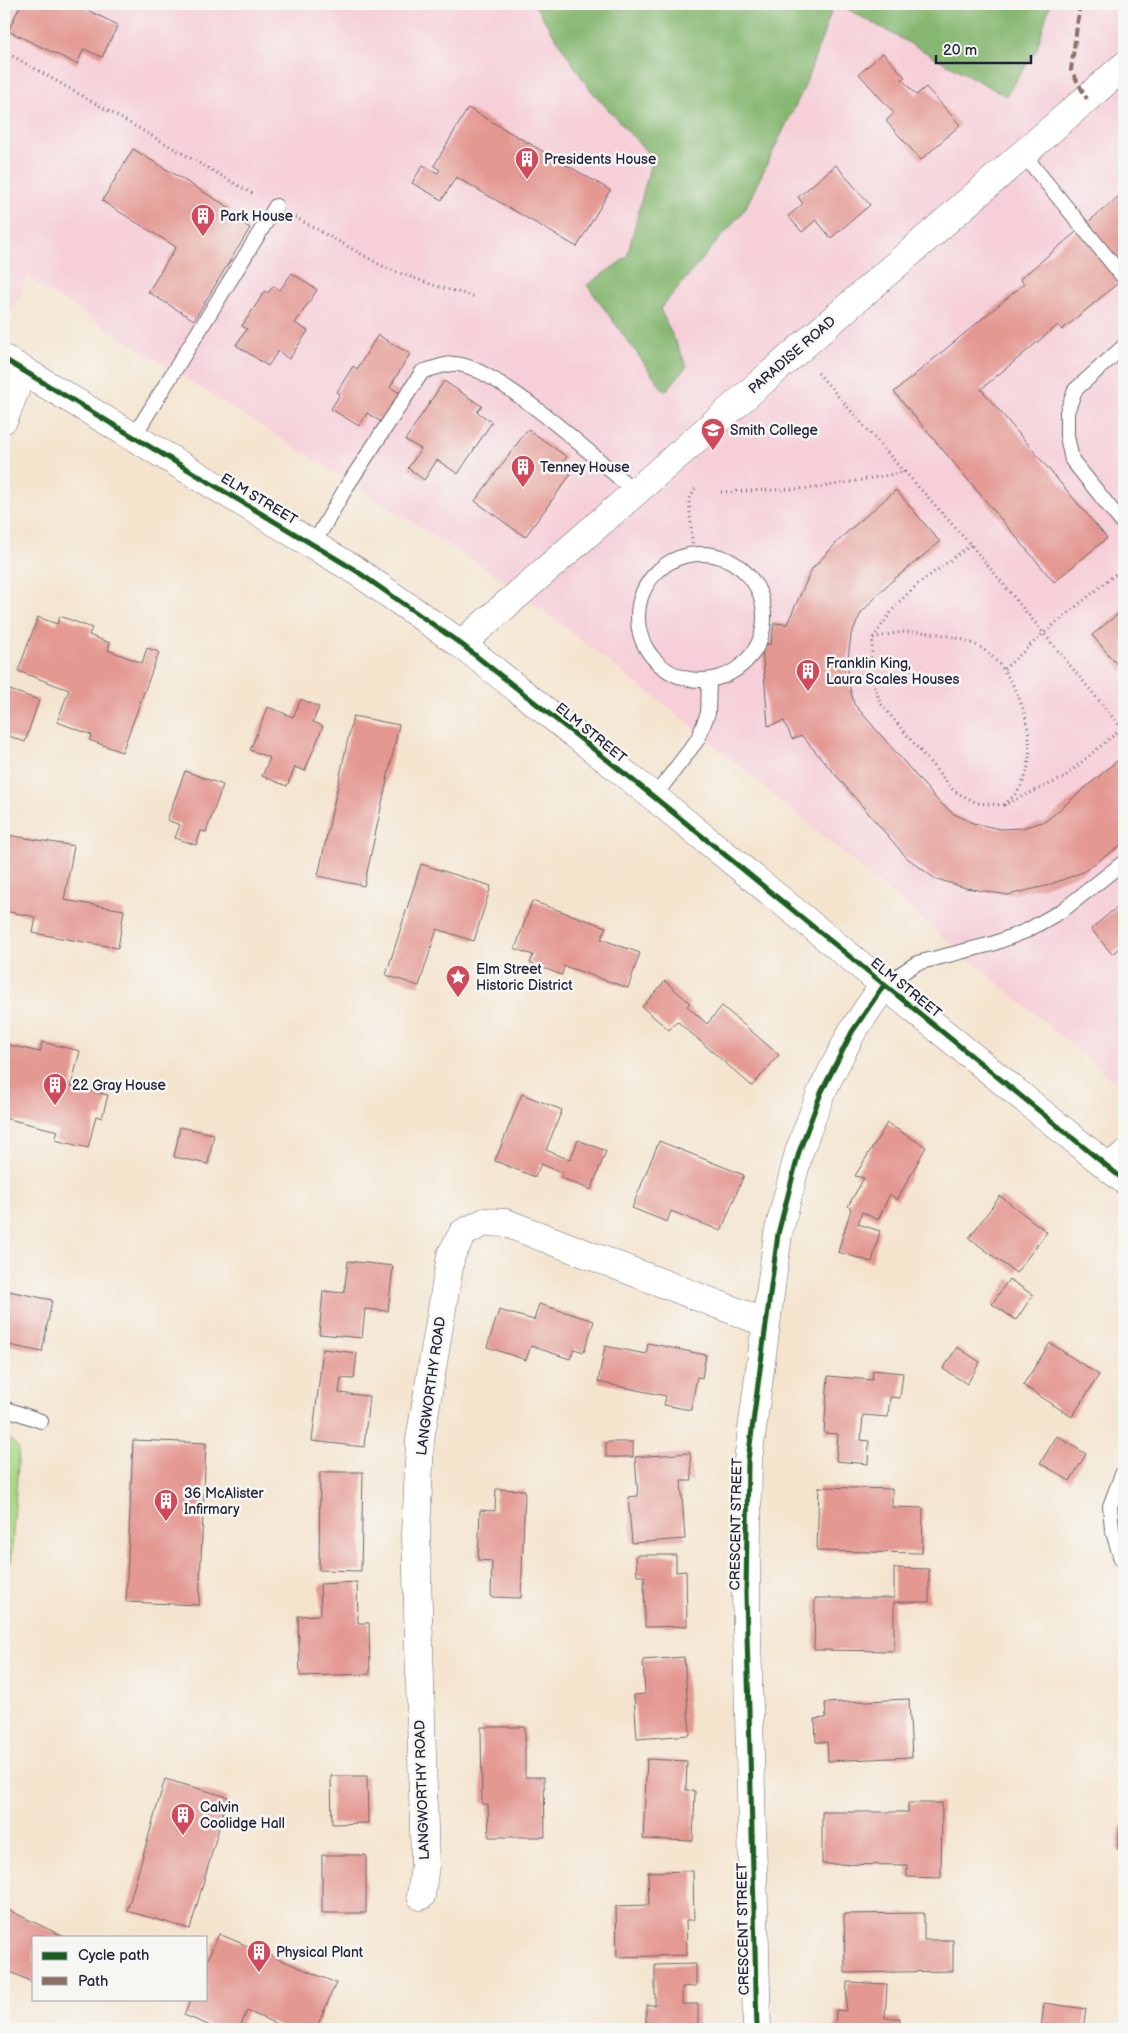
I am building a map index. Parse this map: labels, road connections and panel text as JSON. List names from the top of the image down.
{
  "streets": {
    "main road": [
      "PARADISE ROAD",
      "ELM STREET",
      "LANGWORTHY ROAD",
      "CRESCENT STREET"
    ]
  },
  "crossings": [
    ["PARADISE ROAD", "ELM STREET"],
    ["ELM STREET", "CRESCENT STREET"],
    ["LANGWORTHY ROAD", "CRESCENT STREET"]
  ],
  "places": {
    "building": [
      "Presidents House",
      "Park House",
      "Tenney House",
      "Franklin King, Laura Scales Houses",
      "22 Gray House",
      "36 McAlister Infirmary",
      "Calvin Coolidge Hall",
      "Physical Plant"
    ],
    "school or university": ["Smith College"],
    "place": ["Elm Street Historic District"]
  },
  "legend": ["Cycle path", "Path"],
  "scale_bar": "20 m"
}
